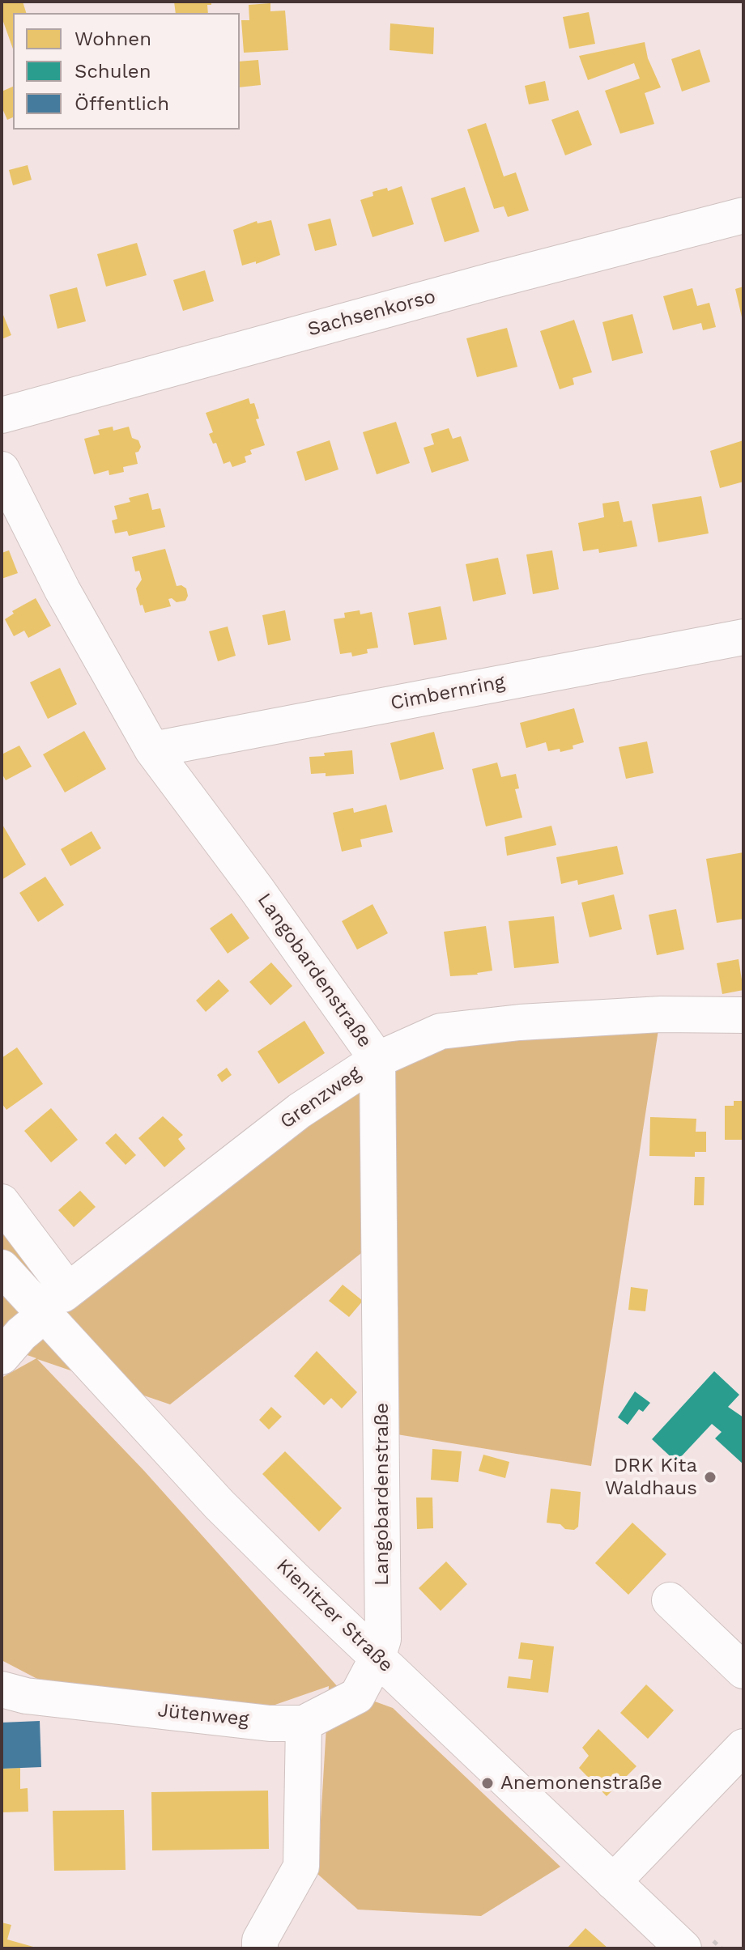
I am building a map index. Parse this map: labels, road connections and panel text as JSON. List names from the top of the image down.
{
  "streets": {
    "street": [
      "Sachsenkorso",
      "Cimbernring",
      "Langobardenstraße",
      "Grenzweg",
      "Kienitzer Straße",
      "Jütenweg"
    ]
  },
  "crossings": [
    ["Cimbernring", "Langobardenstraße"],
    ["Langobardenstraße", "Grenzweg"],
    ["Langobardenstraße", "Kienitzer Straße"],
    ["Langobardenstraße", "Jütenweg"],
    ["Grenzweg", "Kienitzer Straße"],
    ["Kienitzer Straße", "Jütenweg"]
  ],
  "places": ["DRK Kita Waldhaus", "Anemonenstraße"],
  "legend": ["Wohnen", "Schulen", "Öffentlich"]
}
